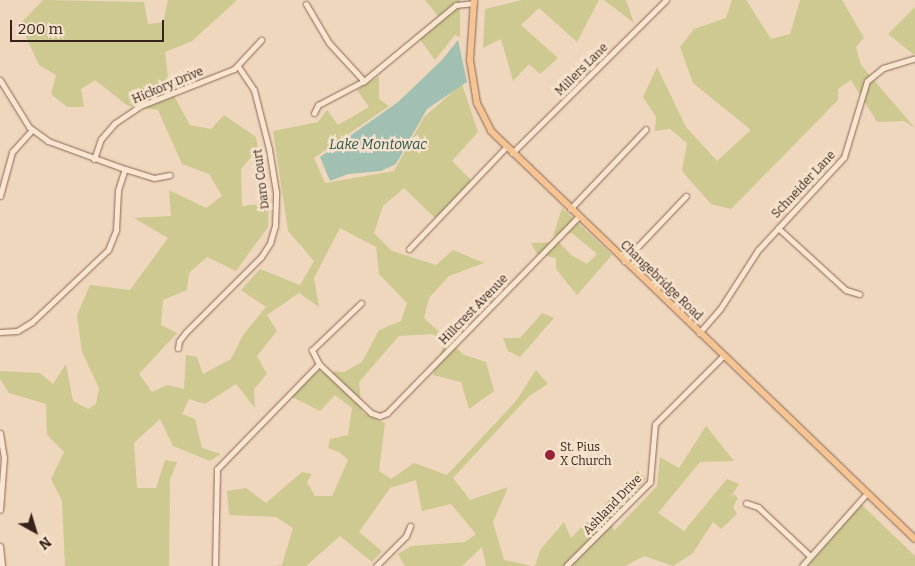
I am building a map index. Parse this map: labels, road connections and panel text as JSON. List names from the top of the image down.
{
  "streets": {
    "main road": ["Changebridge Road"],
    "street": [
      "Millers Lane",
      "Hickory Drive",
      "Daro Court",
      "Schneider Lane",
      "Hillcrest Avenue",
      "Ashland Drive"
    ]
  },
  "crossings": [
    ["Millers Lane", "Changebridge Road"],
    ["Hickory Drive", "Daro Court"],
    ["Schneider Lane", "Changebridge Road"],
    ["Changebridge Road", "Hillcrest Avenue"],
    ["Changebridge Road", "Ashland Drive"]
  ],
  "water": ["Lake Montowac"],
  "places": ["St. Pius X Church"],
  "scale_bar": "200 m",
  "north": "bottom right"
}
